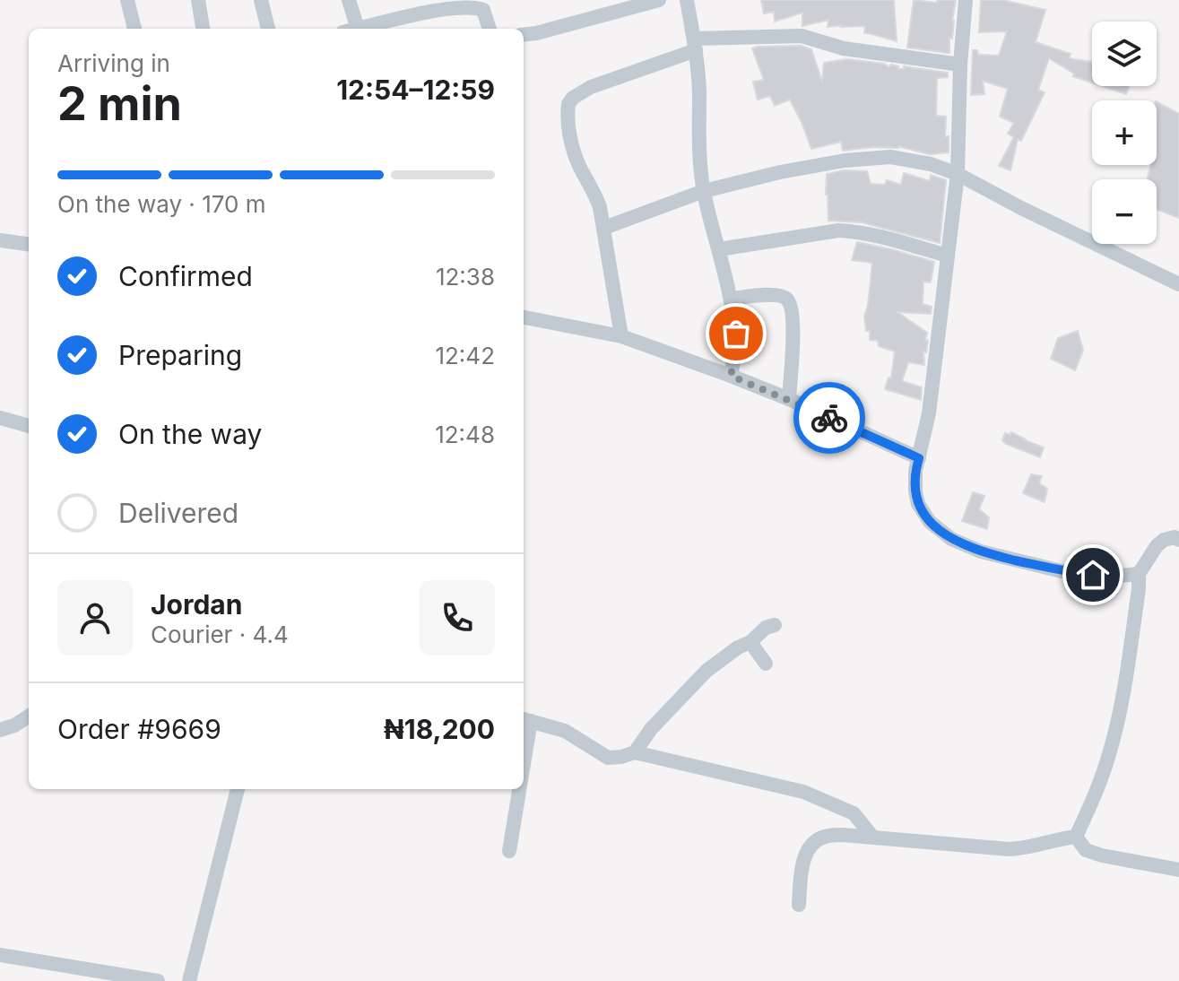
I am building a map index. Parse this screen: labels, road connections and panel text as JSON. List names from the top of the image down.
{
  "page": {
    "map_buttons": ["+", "−"],
    "heading": ["2 min", "Arriving in", "12:54–12:59"],
    "panel": [
      "Jordan",
      "Courier · 4.4",
      "Order #9669",
      "₦18,200"
    ],
    "bar": "On the way · 170 m",
    "list": [
      ["Confirmed", "12:38"],
      ["Preparing", "12:42"],
      ["On the way", "12:48"],
      "Delivered"
    ]
  }
}
